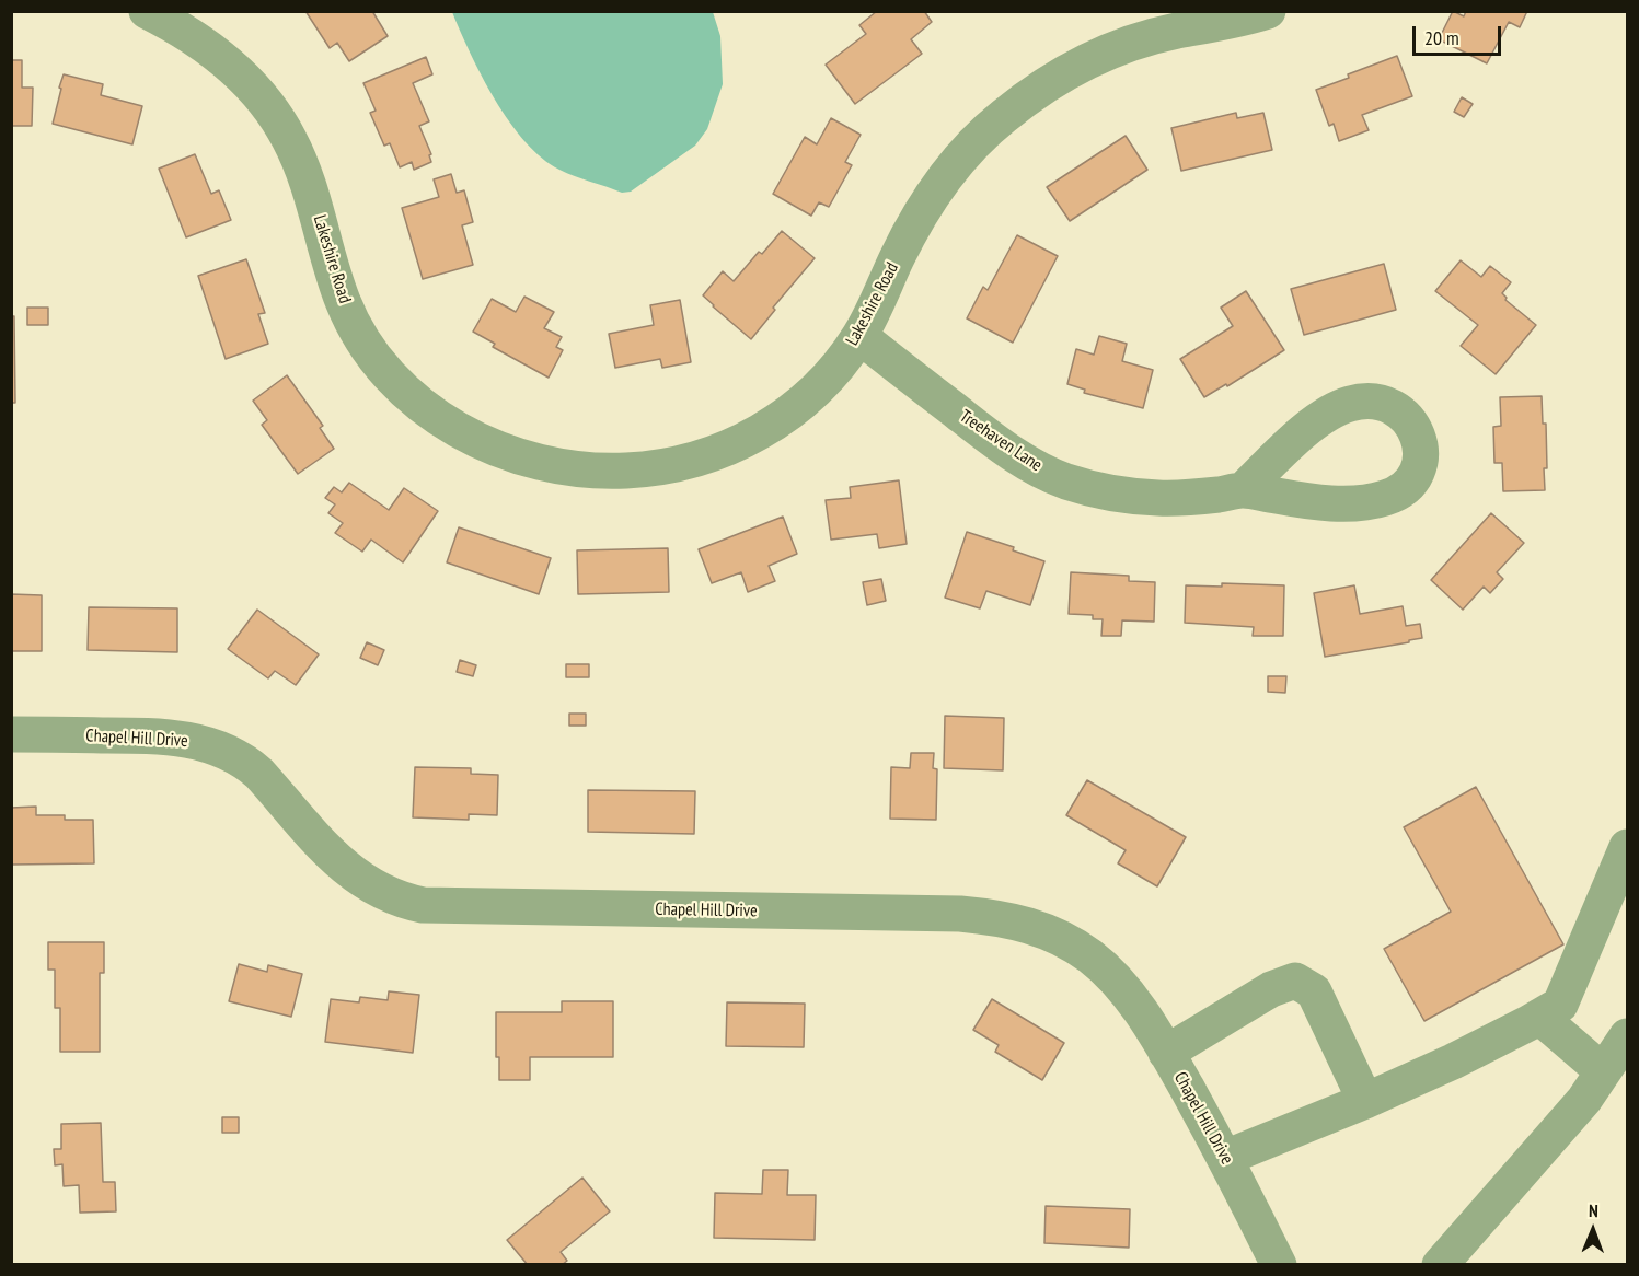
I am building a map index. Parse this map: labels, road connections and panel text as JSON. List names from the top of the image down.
{
  "streets": {
    "street": ["Lakeshire Road", "Treehaven Lane", "Chapel Hill Drive"]
  },
  "crossings": [
    ["Lakeshire Road", "Treehaven Lane"]
  ],
  "scale_bar": "20 m",
  "north": "top"
}
